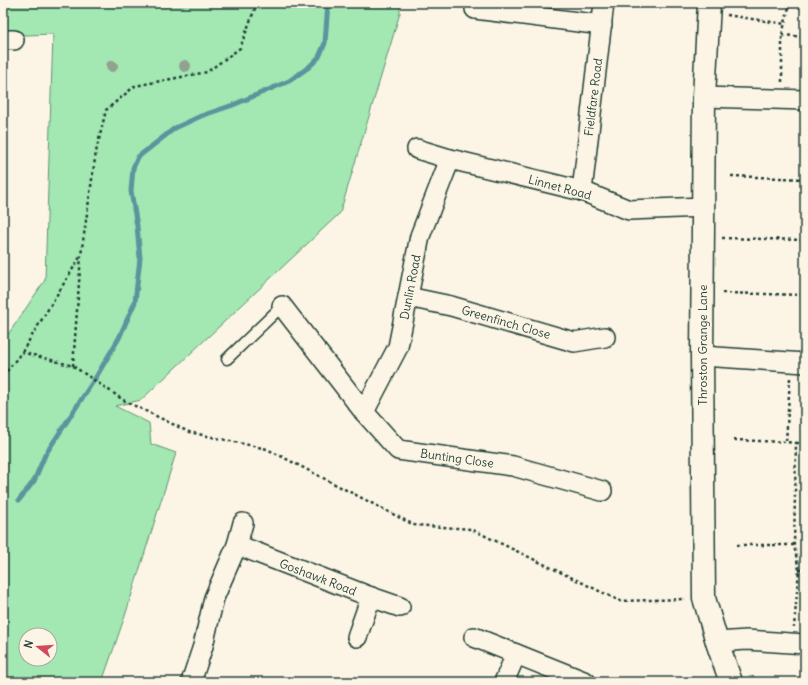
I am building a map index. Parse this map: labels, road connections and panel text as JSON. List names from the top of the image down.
{
  "streets": {
    "street": [
      "Fieldfare Road",
      "Linnet Road",
      "Dunlin Road",
      "Greenfinch Close",
      "Throston Grange Lane",
      "Bunting Close",
      "Goshawk Road"
    ]
  },
  "crossings": [
    ["Fieldfare Road", "Linnet Road"],
    ["Linnet Road", "Dunlin Road"],
    ["Linnet Road", "Throston Grange Lane"],
    ["Dunlin Road", "Greenfinch Close"],
    ["Dunlin Road", "Bunting Close"]
  ],
  "north": "left"
}
